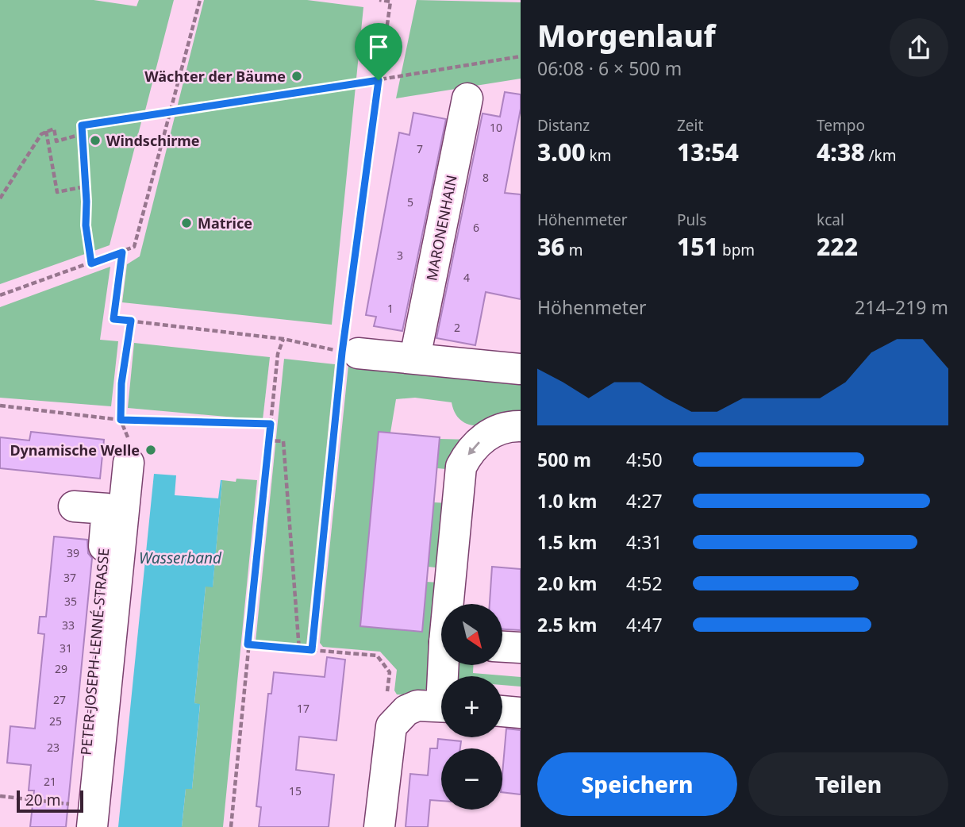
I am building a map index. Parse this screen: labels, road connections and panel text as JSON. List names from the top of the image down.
{
  "streets": {
    "street": ["MARONENHAIN", "PETER-JOSEPH-LENNÉ-STRASSE"]
  },
  "water": ["Wasserband"],
  "places": [
    "Wächter der Bäume",
    "Windschirme",
    "Matrice",
    "Dynamische Welle"
  ],
  "house_numbers": [
    "10",
    "7",
    "8",
    "5",
    "6",
    "3",
    "4",
    "1",
    "2",
    "39",
    "37",
    "35",
    "33",
    "31",
    "29",
    "27",
    "17",
    "25",
    "23",
    "21",
    "15"
  ],
  "scale_bar": "20 m",
  "north": "bottom right",
  "page": {
    "heading": ["Morgenlauf", "06:08 · 6 × 500 m"],
    "stats": [
      ["Distanz", "3.00 km"],
      ["Zeit", "13:54"],
      ["Tempo", "4:38 /km"],
      ["Höhenmeter", "36 m"],
      ["Puls", "151 bpm"],
      ["kcal", "222"]
    ],
    "chart": ["Höhenmeter", "214–219 m"],
    "list": [
      {
        "name": "500 m",
        "note": "4:50"
      },
      {
        "name": "1.0 km",
        "note": "4:27"
      },
      {
        "name": "1.5 km",
        "note": "4:31"
      },
      {
        "name": "2.0 km",
        "note": "4:52"
      },
      {
        "name": "2.5 km",
        "note": "4:47"
      }
    ],
    "map_buttons": ["+", "−"],
    "buttons": ["Speichern", "Teilen"],
    "scale": "20 m"
  }
}
